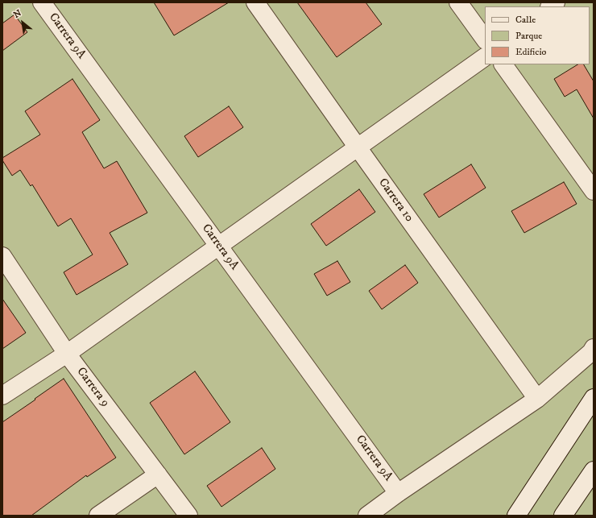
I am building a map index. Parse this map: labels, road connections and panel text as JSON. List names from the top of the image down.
{
  "streets": {
    "street": ["Carrera 9A", "Carrera 10", "Carrera 9"]
  },
  "legend": ["Calle", "Parque", "Edificio"],
  "north": "top left"
}
